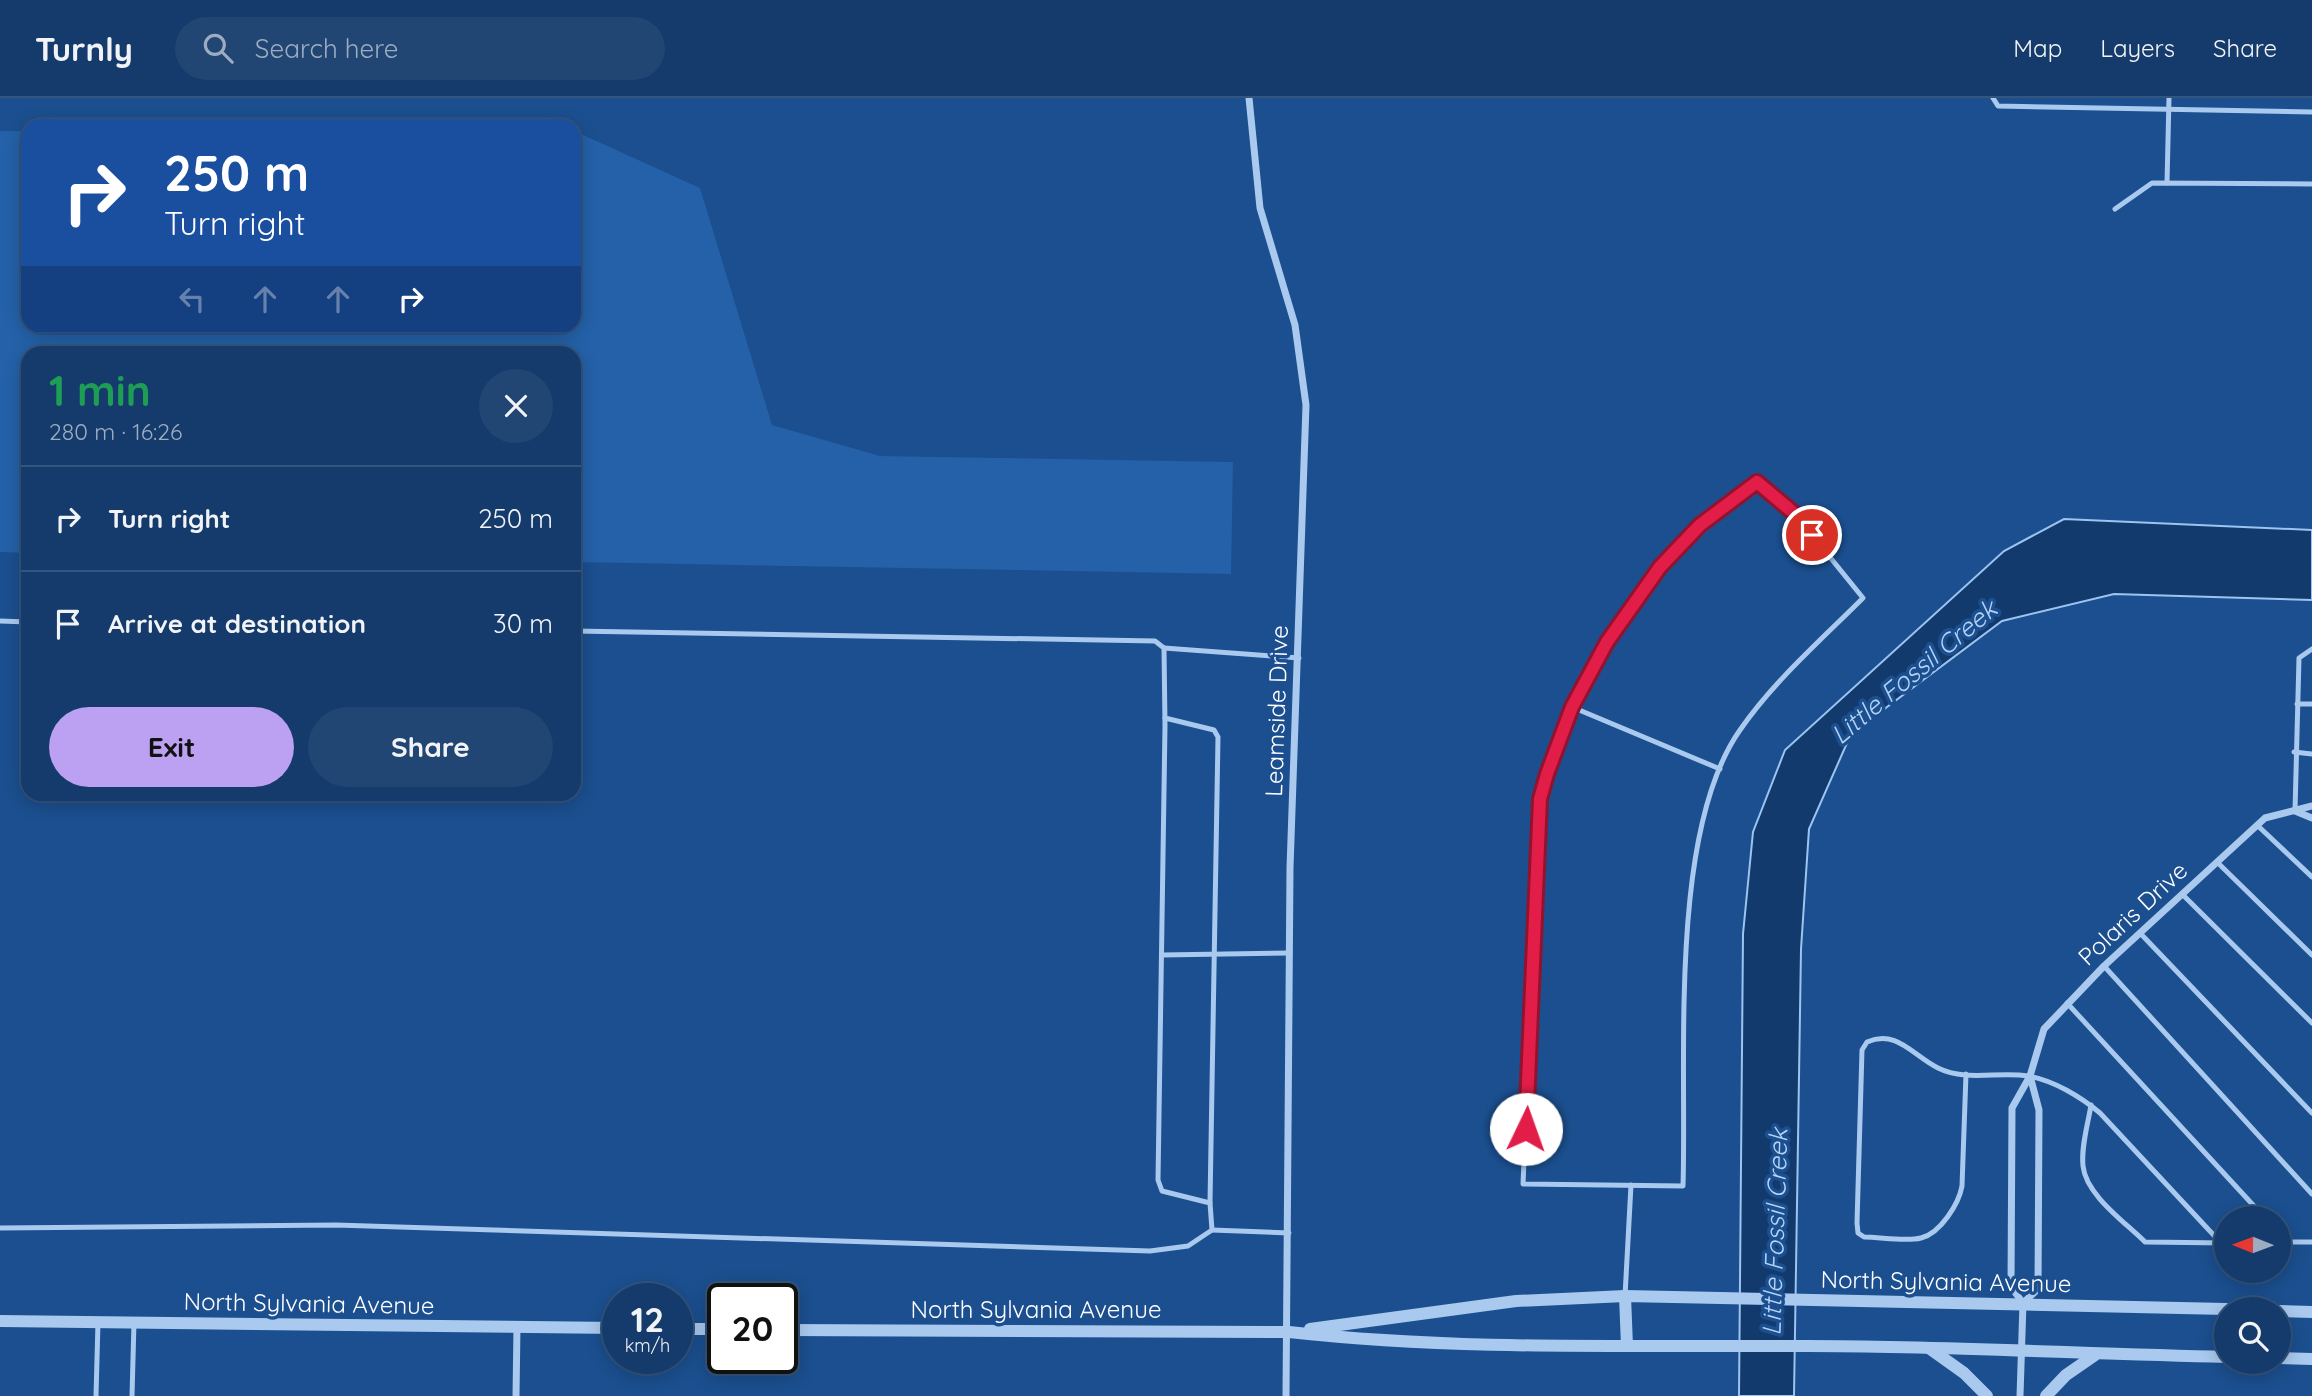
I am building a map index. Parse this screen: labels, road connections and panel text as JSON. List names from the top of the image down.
{
  "streets": {
    "street": ["Leamside Drive", "Polaris Drive", "North Sylvania Avenue"]
  },
  "crossings": [
    ["Leamside Drive", "North Sylvania Avenue"],
    ["Polaris Drive", "North Sylvania Avenue"]
  ],
  "water": ["Little Fossil Creek"],
  "north": "left",
  "page": {
    "header": "Turnly",
    "search": "Search here",
    "nav": ["Map", "Layers", "Share"],
    "turn": ["250 m", "Turn right"],
    "heading": ["1 min", "280 m · 16:26"],
    "list": [
      {
        "name": "Turn right",
        "value": "250 m"
      },
      {
        "name": "Arrive at destination",
        "value": "30 m"
      }
    ],
    "buttons": ["Exit", "Share"],
    "speed": "12 km/h",
    "limit": "20"
  }
}
